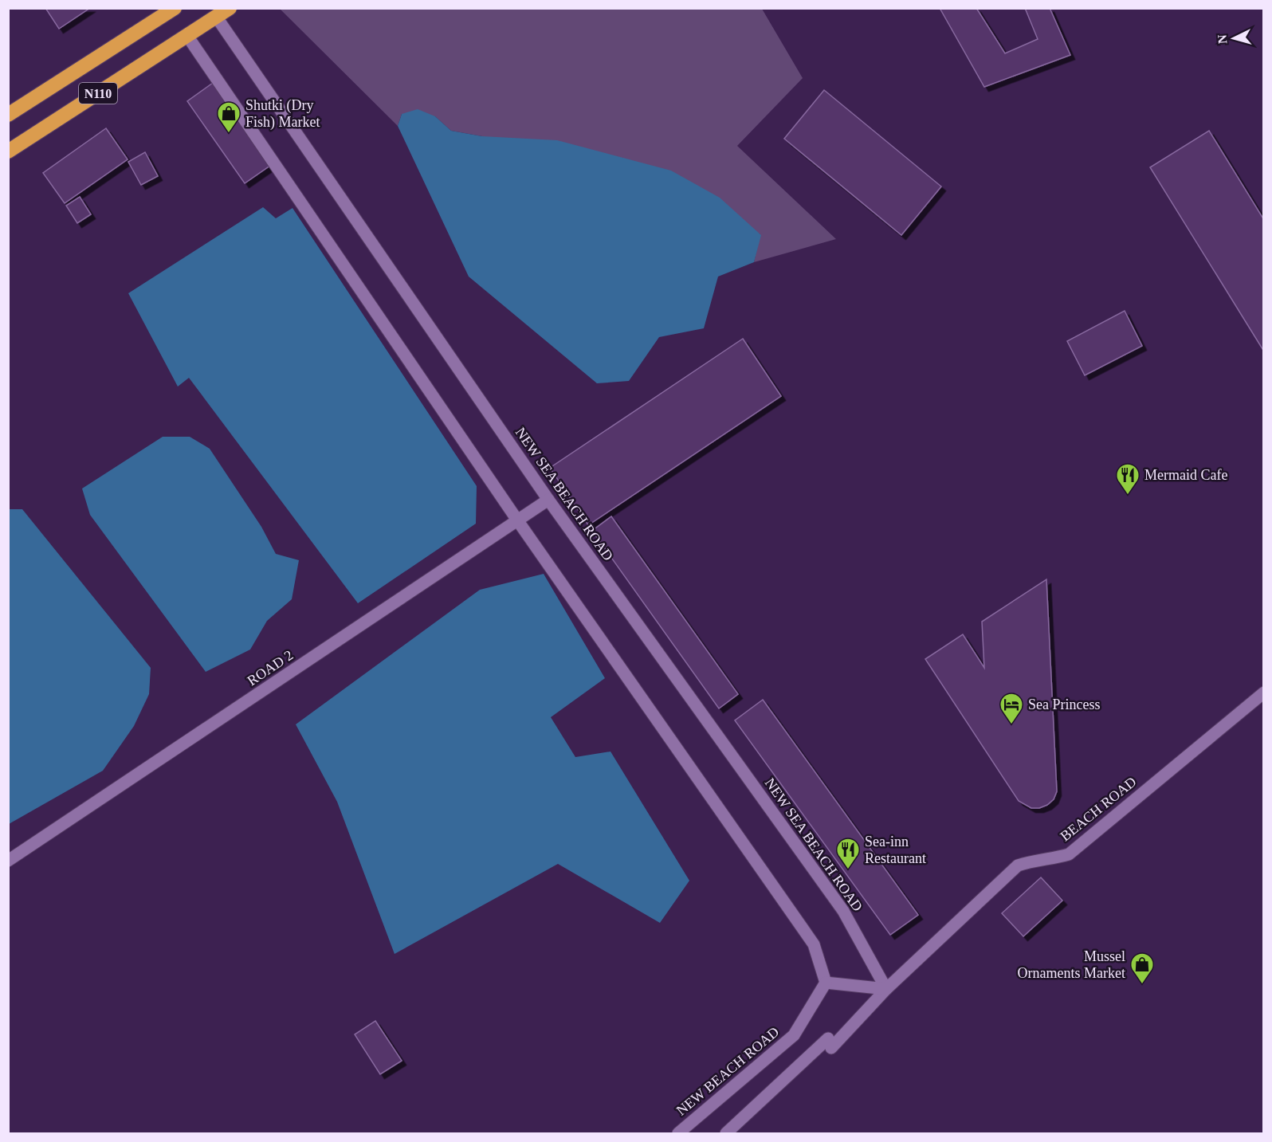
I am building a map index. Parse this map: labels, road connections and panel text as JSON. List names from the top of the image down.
{
  "streets": {
    "highway": ["N110"],
    "street": [
      "NEW SEA BEACH ROAD",
      "ROAD 2",
      "BEACH ROAD",
      "NEW BEACH ROAD"
    ]
  },
  "crossings": [
    ["N110", "NEW SEA BEACH ROAD"],
    ["NEW SEA BEACH ROAD", "ROAD 2"],
    ["NEW SEA BEACH ROAD", "BEACH ROAD"]
  ],
  "places": {
    "shop": ["Shutki (Dry Fish) Market", "Mussel Ornaments Market"],
    "restaurant": ["Mermaid Cafe", "Sea-inn Restaurant"],
    "hotel": ["Sea Princess"]
  },
  "north": "left"
}
